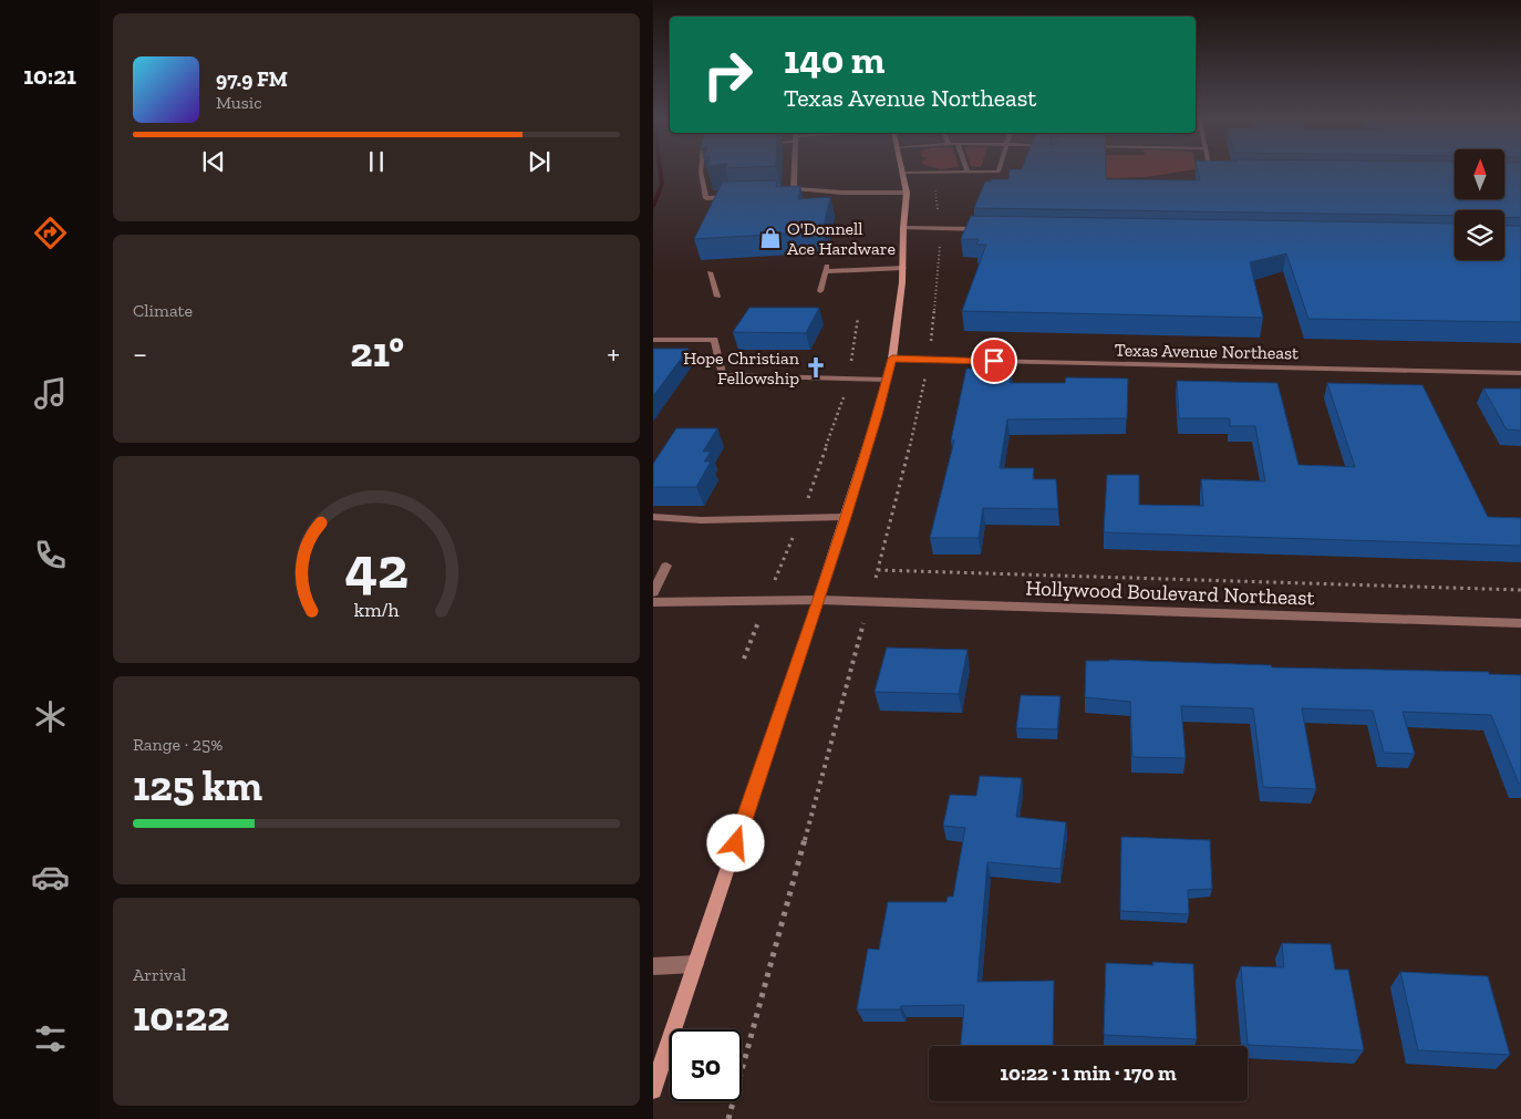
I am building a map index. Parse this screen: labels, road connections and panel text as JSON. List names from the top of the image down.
{
  "streets": {
    "street": ["Texas Avenue Northeast", "Hollywood Boulevard Northeast"]
  },
  "places": {
    "shop": ["O'Donnell Ace Hardware"],
    "church": ["Hope Christian Fellowship"]
  },
  "north": "top",
  "page": {
    "tabs": "10:21",
    "turn": ["140 m", "Texas Avenue Northeast"],
    "song": ["97.9 FM", "Music"],
    "tile": [
      "Climate",
      ["Range · 25%", "125 km"],
      ["Arrival", "10:22"]
    ],
    "heat": ["−", "21°", "+"],
    "limit": "50",
    "trip": "10:22 · 1 min · 170 m",
    "gauge": ["42", "km/h"]
  }
}
